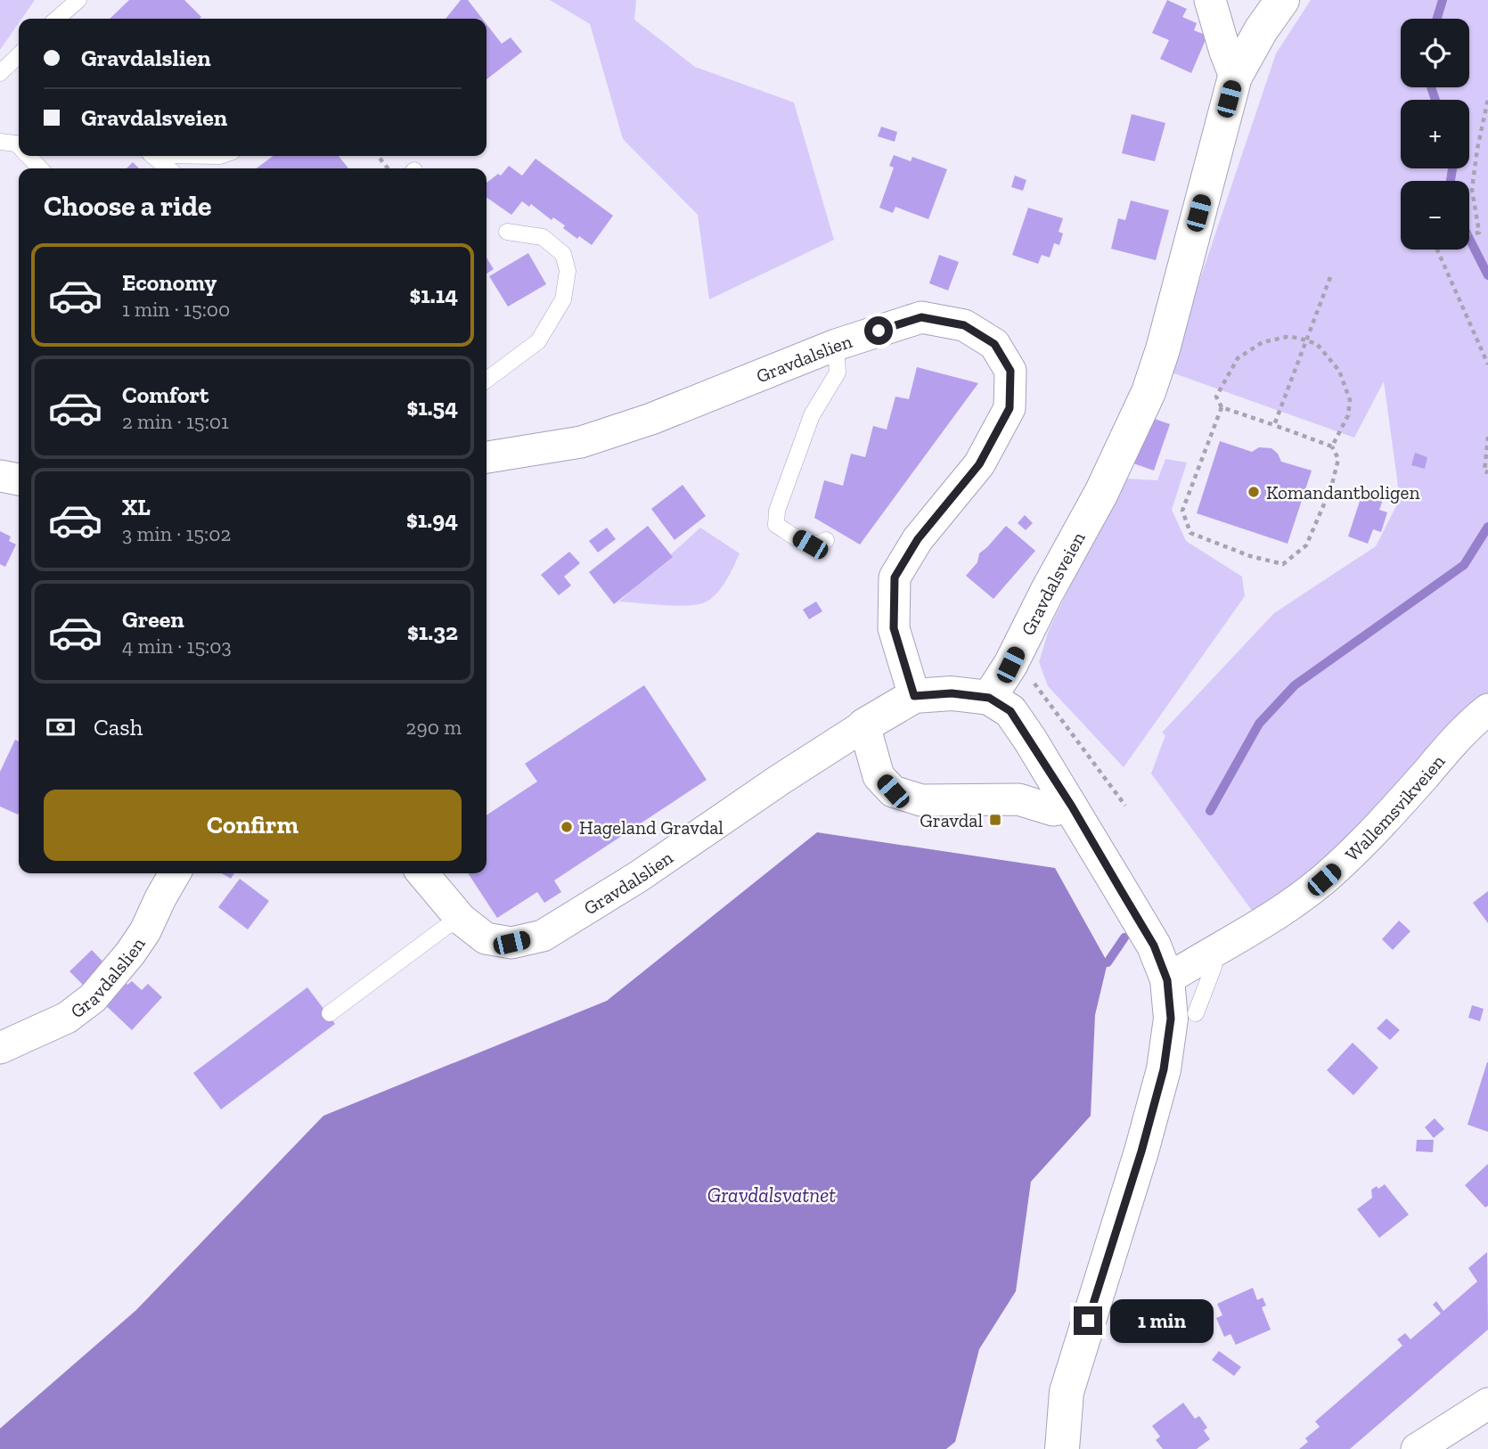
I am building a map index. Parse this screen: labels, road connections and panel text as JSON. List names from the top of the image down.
{
  "streets": {
    "main road": ["Gravdalslien", "Gravdalsveien"],
    "street": ["Wallemsvikveien"]
  },
  "crossings": [
    ["Gravdalslien", "Gravdalsveien"]
  ],
  "water": ["Gravdalsvatnet"],
  "places": {
    "other": ["Komandantboligen", "Hageland Gravdal"],
    "transit": ["Gravdal"]
  },
  "page": {
    "map_buttons": ["+", "−"],
    "banner": ["Gravdalslien", "Gravdalsveien"],
    "heading": "Choose a ride",
    "list": [
      {
        "name": "Economy",
        "note": "1 min · 15:00",
        "value": "$1.14"
      },
      {
        "name": "Comfort",
        "note": "2 min · 15:01",
        "value": "$1.54"
      },
      {
        "name": "XL",
        "note": "3 min · 15:02",
        "value": "$1.94"
      },
      {
        "name": "Green",
        "note": "4 min · 15:03",
        "value": "$1.32"
      }
    ],
    "pay": ["Cash", "290 m"],
    "buttons": "Confirm",
    "bubble": "1 min"
  }
}
